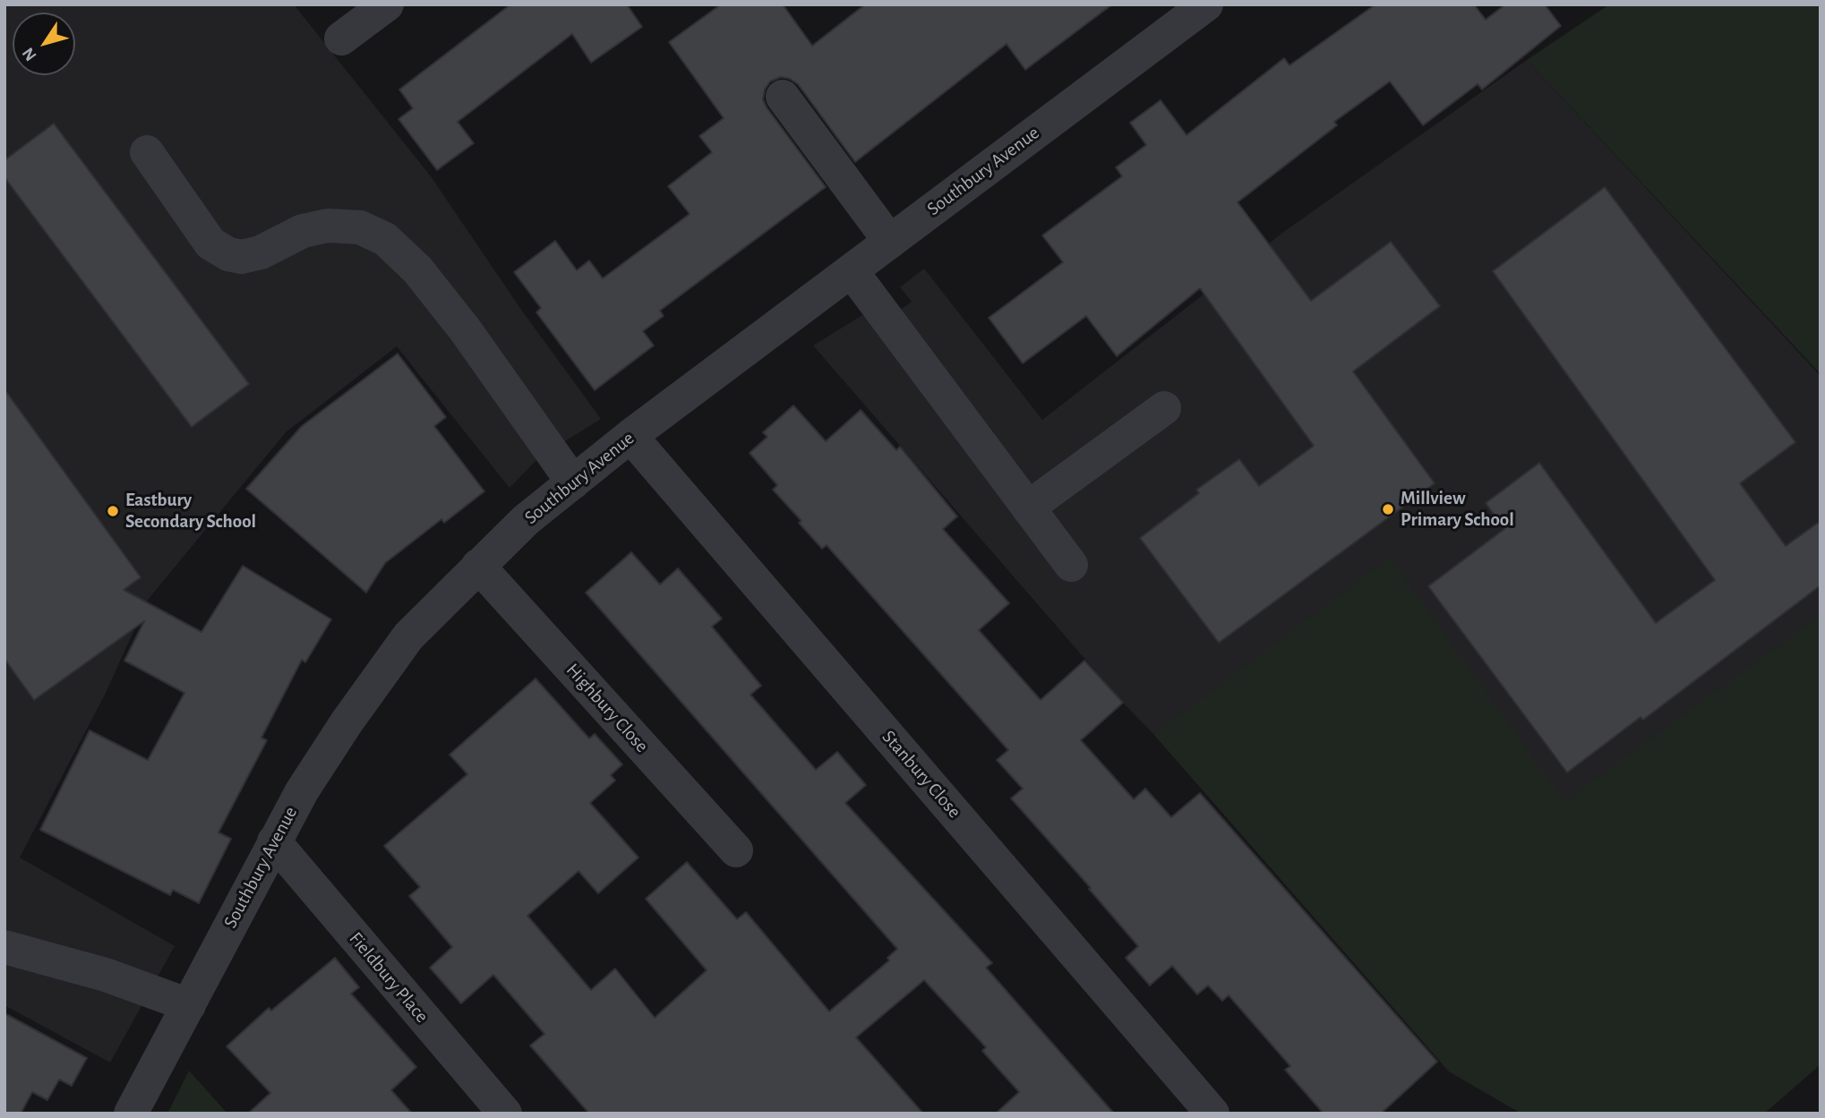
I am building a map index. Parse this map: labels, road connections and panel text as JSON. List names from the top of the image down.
{
  "streets": {
    "street": [
      "Southbury Avenue",
      "Highbury Close",
      "Stanbury Close",
      "Fieldbury Place"
    ]
  },
  "crossings": [
    ["Southbury Avenue", "Highbury Close"],
    ["Southbury Avenue", "Stanbury Close"],
    ["Southbury Avenue", "Fieldbury Place"]
  ],
  "places": ["Millview Primary School", "Eastbury Secondary School"],
  "north": "bottom left"
}
